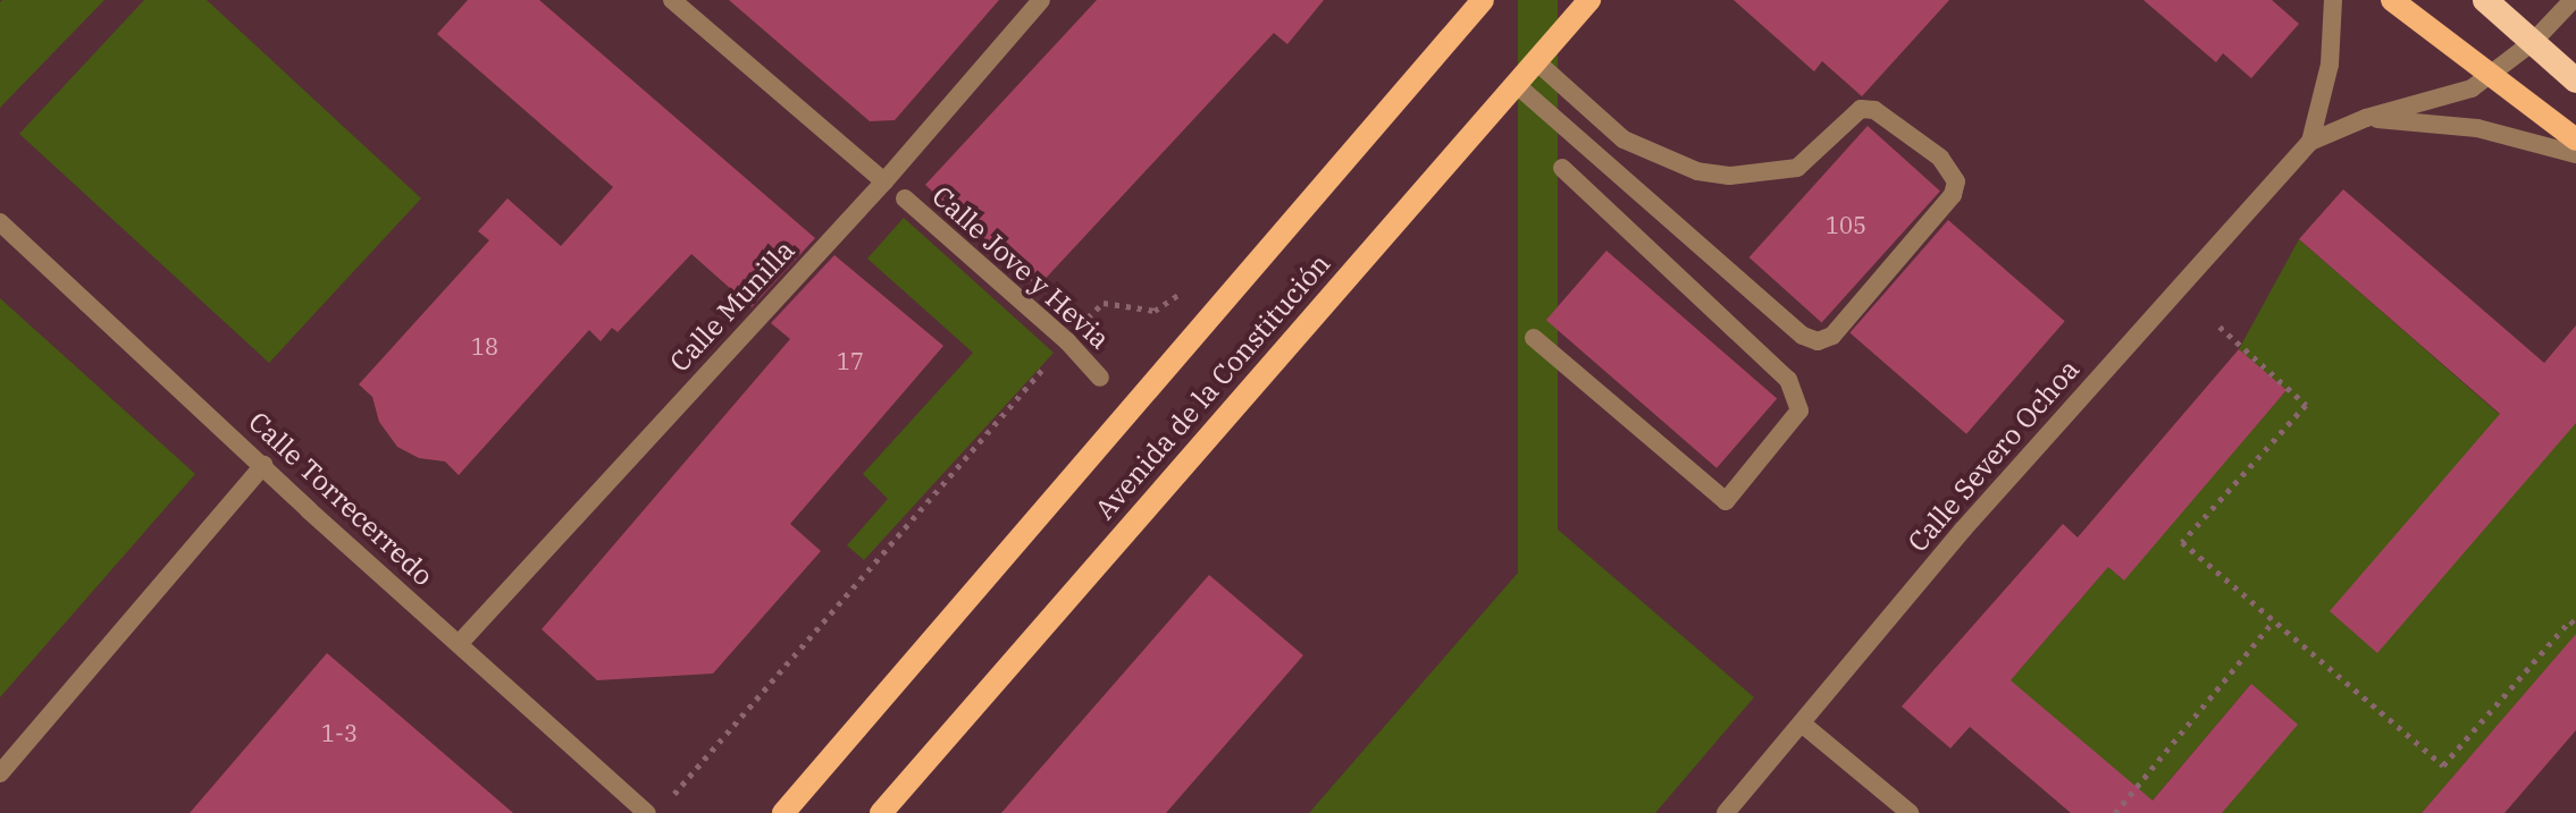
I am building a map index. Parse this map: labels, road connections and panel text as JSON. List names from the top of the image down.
{
  "streets": {
    "main road": ["Avenida de la Constitución"],
    "street": [
      "Calle Jove y Hevia",
      "Calle Munilla",
      "Calle Severo Ochoa",
      "Calle Torrecerredo"
    ]
  },
  "crossings": [
    ["Calle Munilla", "Calle Torrecerredo"]
  ],
  "house_numbers": [
    "105",
    "18",
    "17",
    "1-3"
  ]
}
